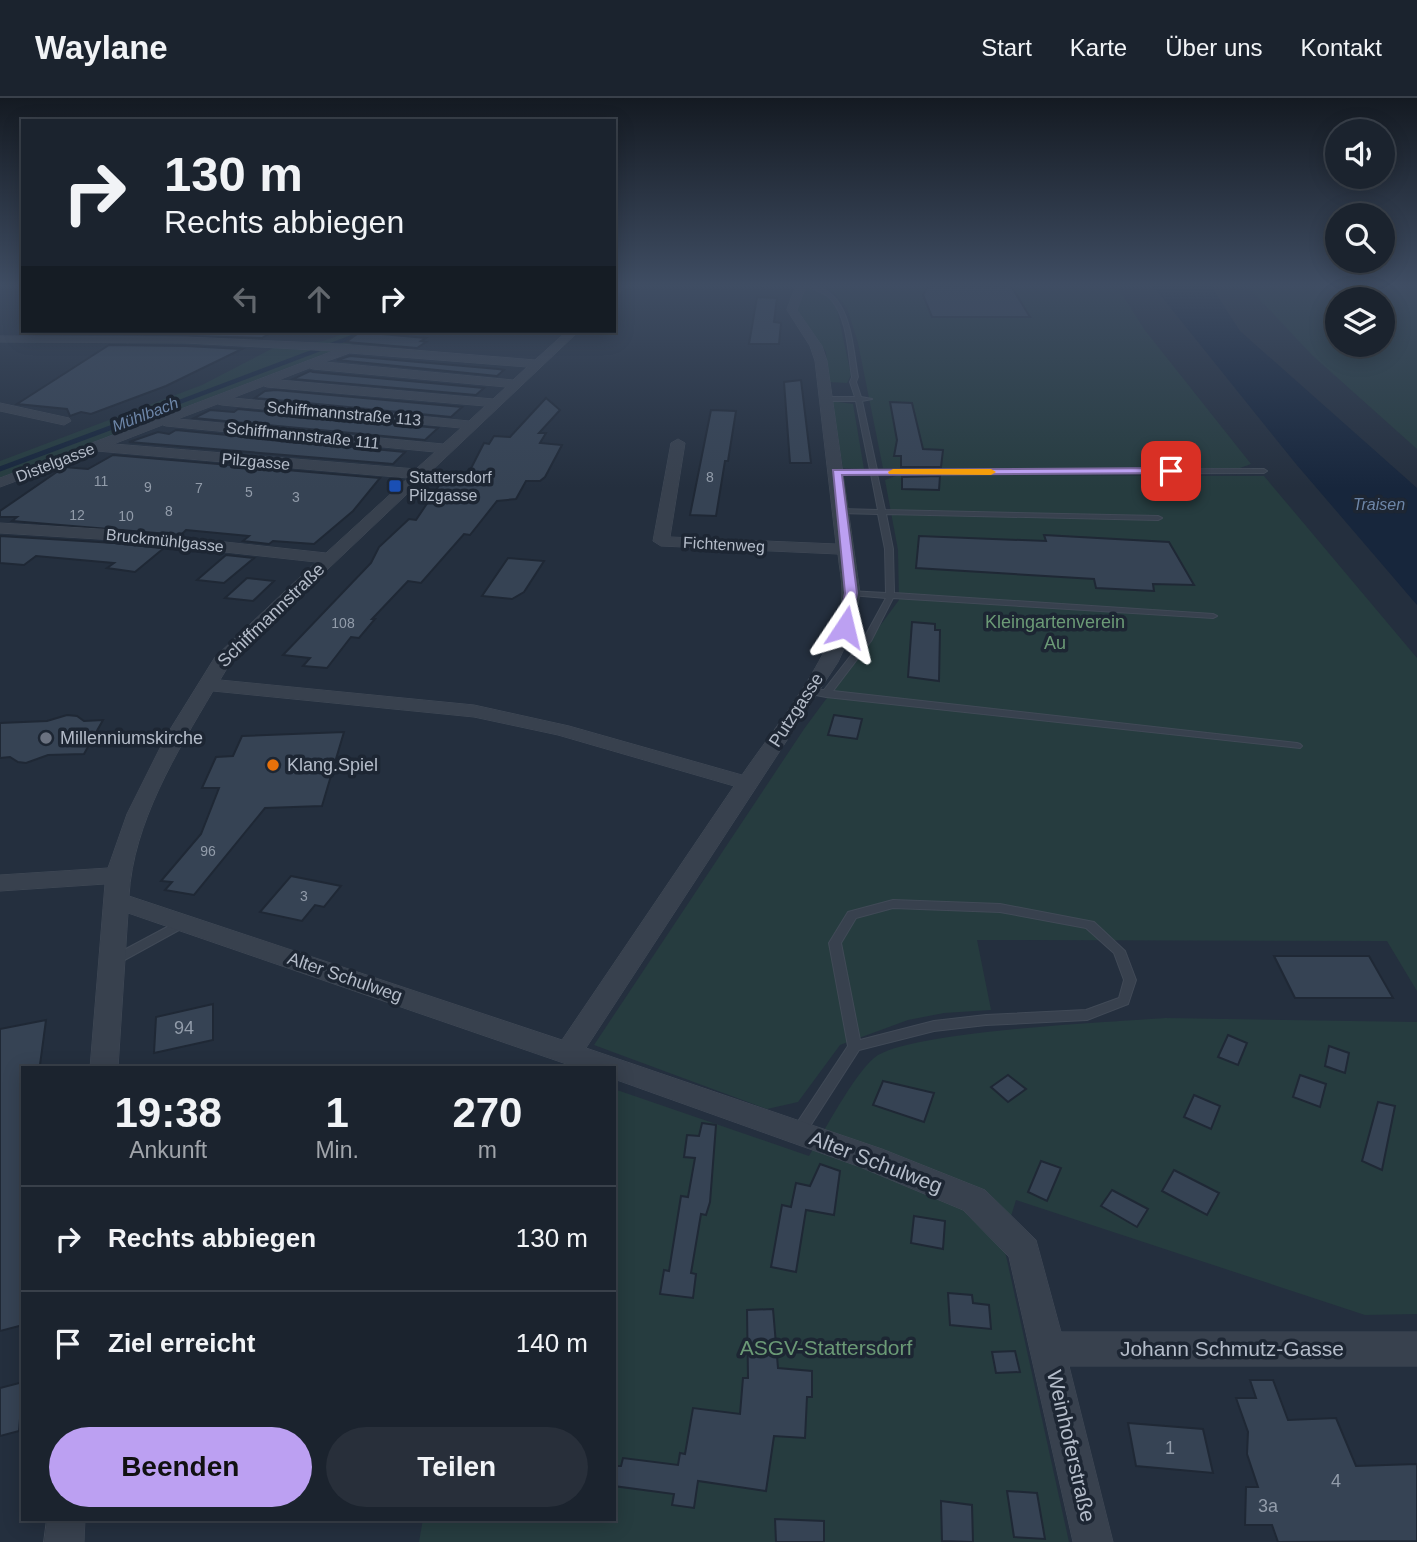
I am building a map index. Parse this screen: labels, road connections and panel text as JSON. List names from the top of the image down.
{
  "streets": {
    "street": [
      "Schiffmannstraße 113",
      "Schiffmannstraße 111",
      "Pilzgasse",
      "Distelgasse",
      "Bruckmühlgasse",
      "Fichtenweg",
      "Schiffmannstraße",
      "Putzgasse",
      "Alter Schulweg",
      "Johann Schmutz-Gasse",
      "Weinhoferstraße"
    ]
  },
  "crossings": [
    ["Schiffmannstraße 113", "Distelgasse"],
    ["Schiffmannstraße 113", "Schiffmannstraße"],
    ["Schiffmannstraße 111", "Distelgasse"],
    ["Schiffmannstraße 111", "Schiffmannstraße"],
    ["Pilzgasse", "Distelgasse"],
    ["Pilzgasse", "Schiffmannstraße"],
    ["Bruckmühlgasse", "Schiffmannstraße"],
    ["Fichtenweg", "Putzgasse"],
    ["Schiffmannstraße", "Alter Schulweg"],
    ["Putzgasse", "Alter Schulweg"],
    ["Alter Schulweg", "Johann Schmutz-Gasse"],
    ["Alter Schulweg", "Weinhoferstraße"],
    ["Johann Schmutz-Gasse", "Weinhoferstraße"]
  ],
  "water": ["Mühlbach", "Traisen"],
  "parks": ["Kleingartenverein Au", "ASGV-Stattersdorf"],
  "places": {
    "transit": ["Stattersdorf Pilzgasse"],
    "other": ["Millenniumskirche", "Klang.Spiel"]
  },
  "house_numbers": [
    "8",
    "11",
    "9",
    "7",
    "5",
    "3",
    "8",
    "12",
    "10",
    "108",
    "96",
    "3",
    "94",
    "1",
    "4",
    "3a"
  ],
  "page": {
    "header": "Waylane",
    "nav": [
      "Start",
      "Karte",
      "Über uns",
      "Kontakt"
    ],
    "turn": ["130 m", "Rechts abbiegen"],
    "eta": [
      "19:38",
      "Ankunft",
      "1",
      "Min.",
      "270",
      "m"
    ],
    "list": [
      {
        "name": "Rechts abbiegen",
        "value": "130 m"
      },
      {
        "name": "Ziel erreicht",
        "value": "140 m"
      }
    ],
    "buttons": ["Beenden", "Teilen"]
  }
}
